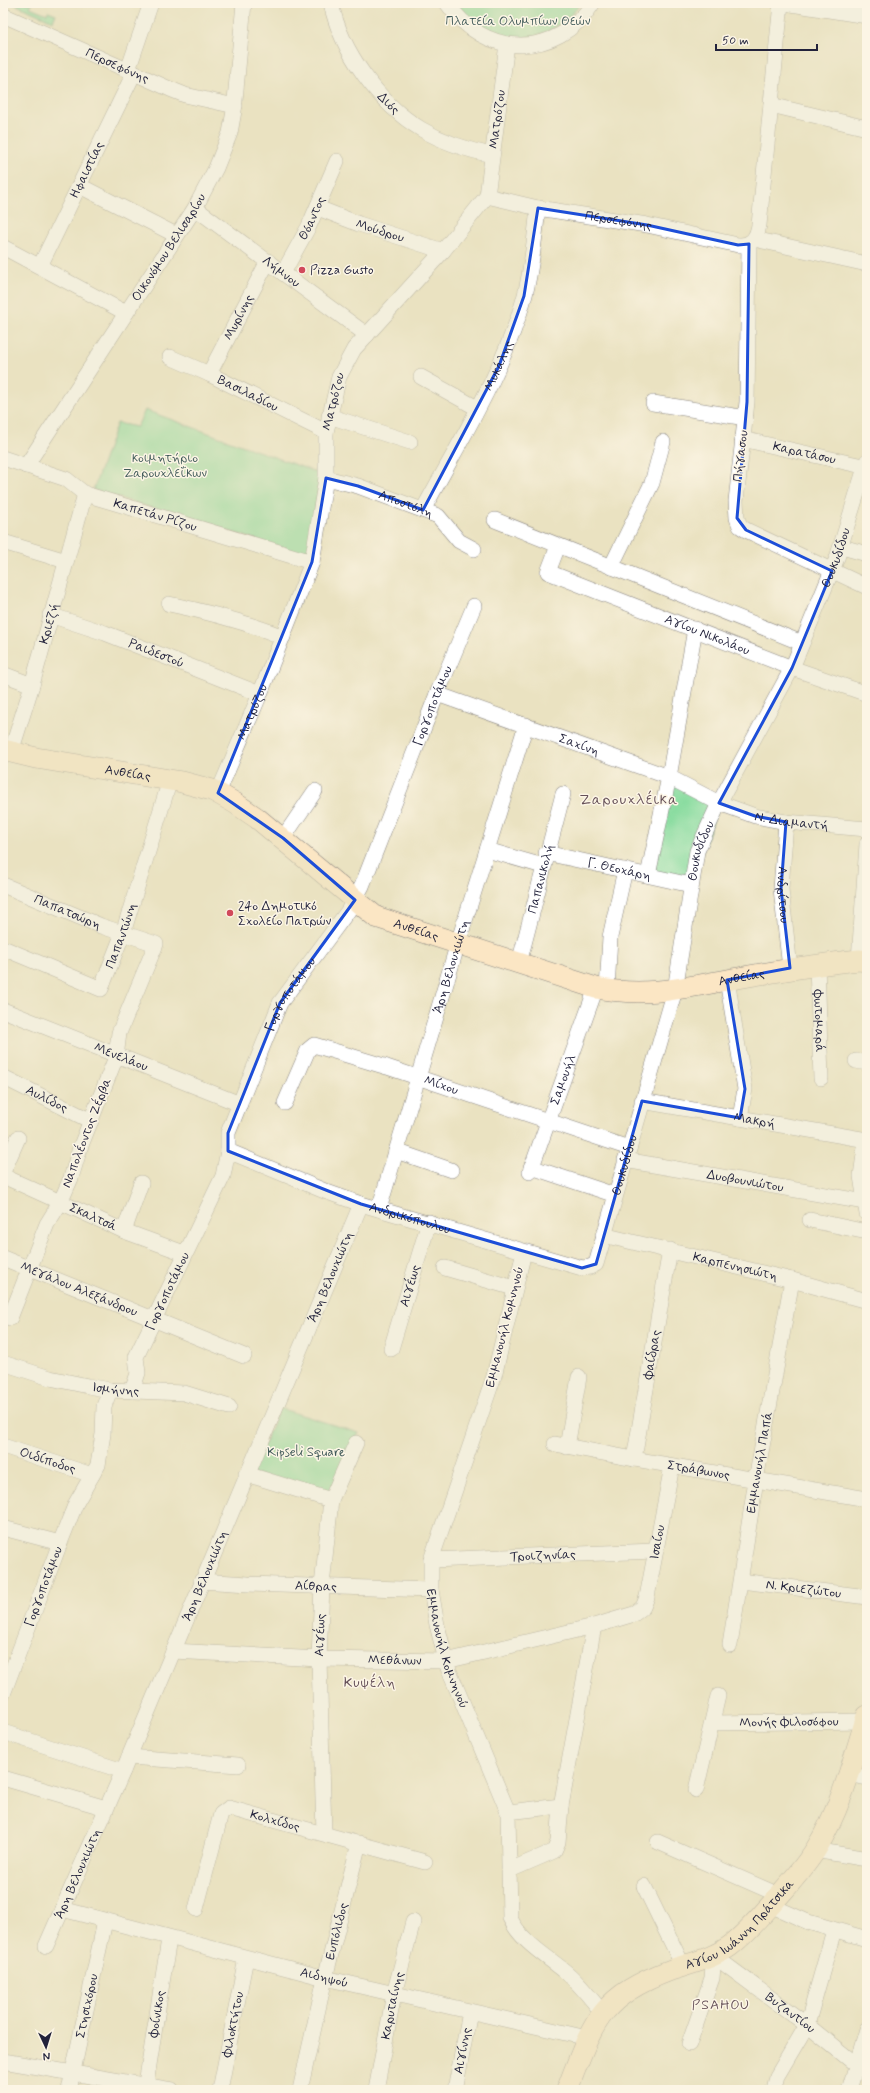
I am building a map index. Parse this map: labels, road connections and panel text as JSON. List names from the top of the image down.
{
  "streets": {
    "main road": ["Ανθείας", "Αγίου Ιωάννη Πράτσικα"],
    "street": [
      "Περσεφόνης",
      "Διός",
      "Ματρόζου",
      "Ηφαιστίας",
      "Θόαντος",
      "Μούδρου",
      "Οικονόμου Βελισαρίου",
      "Λήμνου",
      "Μυρίνης",
      "Μυκάλης",
      "Βασιλαδίου",
      "Καρατάσου",
      "Πήγασου",
      "Αποστόλη",
      "Καπετάν Ρίζου",
      "Θουκυδίδου",
      "Κριεζή",
      "Αγίου Νικολάου",
      "Ραιδεστού",
      "Γοργοποτάμου",
      "Σαχίνη",
      "Ν. Διαμαντή",
      "Γ. Θεοχάρη",
      "Παπανικολή",
      "Ανδρίτσου",
      "Παπατσώρη",
      "Παπαντώνη",
      "Άρη Βελουχιώτη",
      "Φωτομαρά",
      "Μενελάου",
      "Σαμουήλ",
      "Μίχου",
      "Αυλίδος",
      "Μακρή",
      "Ναπολέοντος Ζέρβα",
      "Δυοβουνιώτου",
      "Σκαλτσά",
      "Ανδρικόπουλου",
      "Καρπενησιώτη",
      "Αιγέως",
      "Μεγάλου Αλεξάνδρου",
      "Εμμανουήλ Κομνηνού",
      "Φαίδρας",
      "Ισμήνης",
      "Οιδίποδος",
      "Εμμανουήλ Παπά",
      "Στράβωνος",
      "Ισαίου",
      "Τροιζηνίας",
      "Αίθρας",
      "Ν. Κριεζώτου",
      "Μεθάνων",
      "Μονής Φιλοσόφου",
      "Κολχίδος",
      "Ευπόλιδος",
      "Αιδηψού",
      "Στησιχόρου",
      "Καρυταίνης",
      "Βυζαντίου",
      "Φοίνικος",
      "Φιλοκτήτου",
      "Αιγίνης"
    ]
  },
  "crossings": [
    ["Περσεφόνης", "Ματρόζου"],
    ["Περσεφόνης", "Ηφαιστίας"],
    ["Περσεφόνης", "Οικονόμου Βελισαρίου"],
    ["Περσεφόνης", "Μυκάλης"],
    ["Περσεφόνης", "Πήγασου"],
    ["Διός", "Ματρόζου"],
    ["Ματρόζου", "Μούδρου"],
    ["Ματρόζου", "Λήμνου"],
    ["Ματρόζου", "Βασιλαδίου"],
    ["Ματρόζου", "Αποστόλη"],
    ["Ματρόζου", "Καπετάν Ρίζου"],
    ["Ματρόζου", "Ραιδεστού"],
    ["Ματρόζου", "Ανθείας"],
    ["Θόαντος", "Μούδρου"],
    ["Θόαντος", "Λήμνου"],
    ["Οικονόμου Βελισαρίου", "Λήμνου"],
    ["Οικονόμου Βελισαρίου", "Καπετάν Ρίζου"],
    ["Λήμνου", "Μυρίνης"],
    ["Μυρίνης", "Βασιλαδίου"],
    ["Μυκάλης", "Αποστόλη"],
    ["Καρατάσου", "Πήγασου"],
    ["Καρατάσου", "Θουκυδίδου"],
    ["Πήγασου", "Θουκυδίδου"],
    ["Καπετάν Ρίζου", "Κριεζή"],
    ["Θουκυδίδου", "Αγίου Νικολάου"],
    ["Θουκυδίδου", "Σαχίνη"],
    ["Θουκυδίδου", "Ανθείας"],
    ["Θουκυδίδου", "Ν. Διαμαντή"],
    ["Θουκυδίδου", "Γ. Θεοχάρη"],
    ["Θουκυδίδου", "Σαμουήλ"],
    ["Θουκυδίδου", "Μίχου"],
    ["Θουκυδίδου", "Μακρή"],
    ["Θουκυδίδου", "Δυοβουνιώτου"],
    ["Θουκυδίδου", "Ανδρικόπουλου"],
    ["Θουκυδίδου", "Καρπενησιώτη"],
    ["Κριεζή", "Ραιδεστού"],
    ["Κριεζή", "Ανθείας"],
    ["Γοργοποτάμου", "Σαχίνη"],
    ["Γοργοποτάμου", "Ανθείας"],
    ["Γοργοποτάμου", "Μενελάου"],
    ["Γοργοποτάμου", "Σκαλτσά"],
    ["Γοργοποτάμου", "Ανδρικόπουλου"],
    ["Γοργοποτάμου", "Μεγάλου Αλεξάνδρου"],
    ["Γοργοποτάμου", "Ισμήνης"],
    ["Γοργοποτάμου", "Οιδίποδος"],
    ["Σαχίνη", "Ν. Διαμαντή"],
    ["Σαχίνη", "Άρη Βελουχιώτη"],
    ["Ανθείας", "Παπανικολή"],
    ["Ανθείας", "Ανδρίτσου"],
    ["Ανθείας", "Παπαντώνη"],
    ["Ανθείας", "Άρη Βελουχιώτη"],
    ["Ανθείας", "Φωτομαρά"],
    ["Ανθείας", "Σαμουήλ"],
    ["Ν. Διαμαντή", "Ανδρίτσου"],
    ["Γ. Θεοχάρη", "Παπανικολή"],
    ["Γ. Θεοχάρη", "Άρη Βελουχιώτη"],
    ["Γ. Θεοχάρη", "Σαμουήλ"],
    ["Παπατσώρη", "Παπαντώνη"],
    ["Παπατσώρη", "Ναπολέοντος Ζέρβα"],
    ["Άρη Βελουχιώτη", "Μίχου"],
    ["Άρη Βελουχιώτη", "Ανδρικόπουλου"],
    ["Άρη Βελουχιώτη", "Αίθρας"],
    ["Άρη Βελουχιώτη", "Μεθάνων"],
    ["Άρη Βελουχιώτη", "Αιδηψού"],
    ["Μενελάου", "Ναπολέοντος Ζέρβα"],
    ["Σαμουήλ", "Μίχου"],
    ["Μίχου", "Δυοβουνιώτου"],
    ["Αυλίδος", "Ναπολέοντος Ζέρβα"],
    ["Ναπολέοντος Ζέρβα", "Σκαλτσά"],
    ["Ναπολέοντος Ζέρβα", "Μεγάλου Αλεξάνδρου"],
    ["Ανδρικόπουλου", "Αιγέως"],
    ["Ανδρικόπουλου", "Εμμανουήλ Κομνηνού"],
    ["Καρπενησιώτη", "Φαίδρας"],
    ["Καρπενησιώτη", "Εμμανουήλ Παπά"],
    ["Αιγέως", "Αίθρας"],
    ["Αιγέως", "Μεθάνων"],
    ["Αιγέως", "Κολχίδος"],
    ["Εμμανουήλ Κομνηνού", "Τροιζηνίας"],
    ["Εμμανουήλ Κομνηνού", "Αίθρας"],
    ["Εμμανουήλ Κομνηνού", "Μεθάνων"],
    ["Εμμανουήλ Κομνηνού", "Αγίου Ιωάννη Πράτσικα"],
    ["Φαίδρας", "Στράβωνος"],
    ["Εμμανουήλ Παπά", "Στράβωνος"],
    ["Εμμανουήλ Παπά", "Ν. Κριεζώτου"],
    ["Στράβωνος", "Ισαίου"],
    ["Ισαίου", "Τροιζηνίας"],
    ["Ισαίου", "Μεθάνων"],
    ["Μονής Φιλοσόφου", "Αγίου Ιωάννη Πράτσικα"],
    ["Κολχίδος", "Ευπόλιδος"],
    ["Αγίου Ιωάννη Πράτσικα", "Αιδηψού"],
    ["Αγίου Ιωάννη Πράτσικα", "Βυζαντίου"],
    ["Ευπόλιδος", "Αιδηψού"],
    ["Αιδηψού", "Στησιχόρου"],
    ["Αιδηψού", "Καρυταίνης"],
    ["Αιδηψού", "Φοίνικος"],
    ["Αιδηψού", "Φιλοκτήτου"],
    ["Αιδηψού", "Αιγίνης"]
  ],
  "districts": ["Ζαρουχλέικα", "Κυψέλη", "PSAHOU"],
  "parks": ["Πλατεία Ολυμπίων Θεών", "κοιμητήριο Ζαρουχλεΐκων", "Kipseli Square"],
  "places": ["Pizza Gusto", "24ο Δημοτικό Σχολείο Πατρών"],
  "scale_bar": "50 m",
  "north": "bottom"
}
